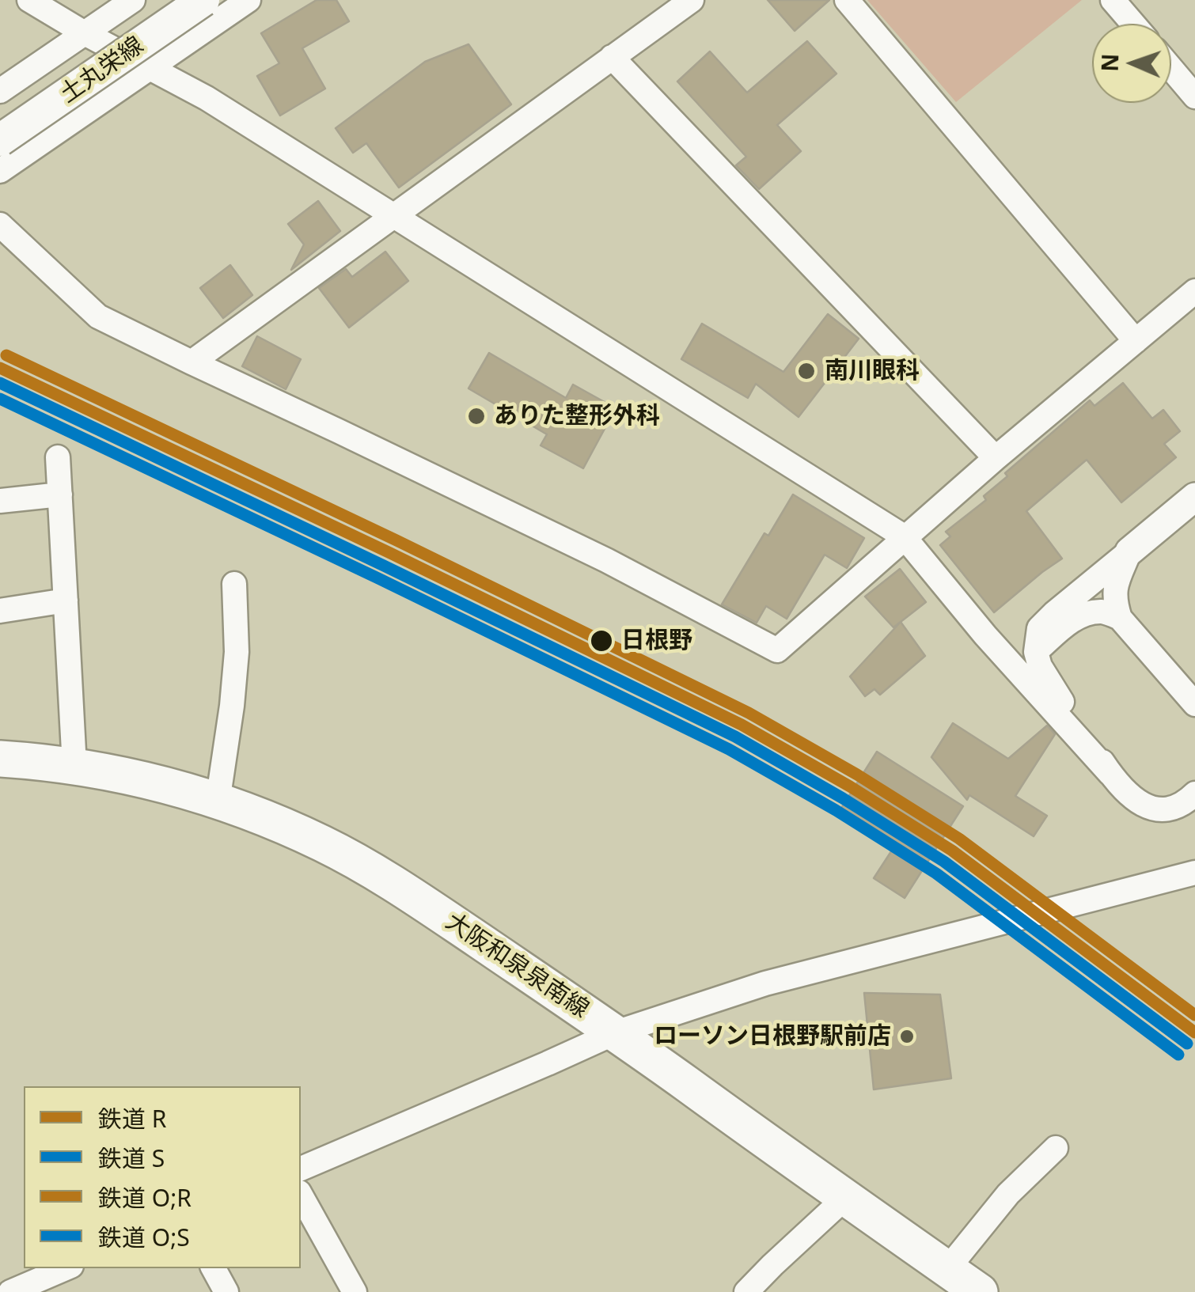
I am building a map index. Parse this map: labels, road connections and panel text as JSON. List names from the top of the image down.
{
  "streets": {
    "main road": ["土丸栄線", "大阪和泉泉南線"]
  },
  "places": [
    "南川眼科",
    "ありた整形外科",
    "日根野",
    "ローソン日根野駅前店"
  ],
  "lines": [
    "rail line O;R",
    "rail line R",
    "rail line S",
    "rail line O;S"
  ],
  "legend": [
    "鉄道 R",
    "鉄道 S",
    "鉄道 O;R",
    "鉄道 O;S"
  ],
  "north": "left"
}
